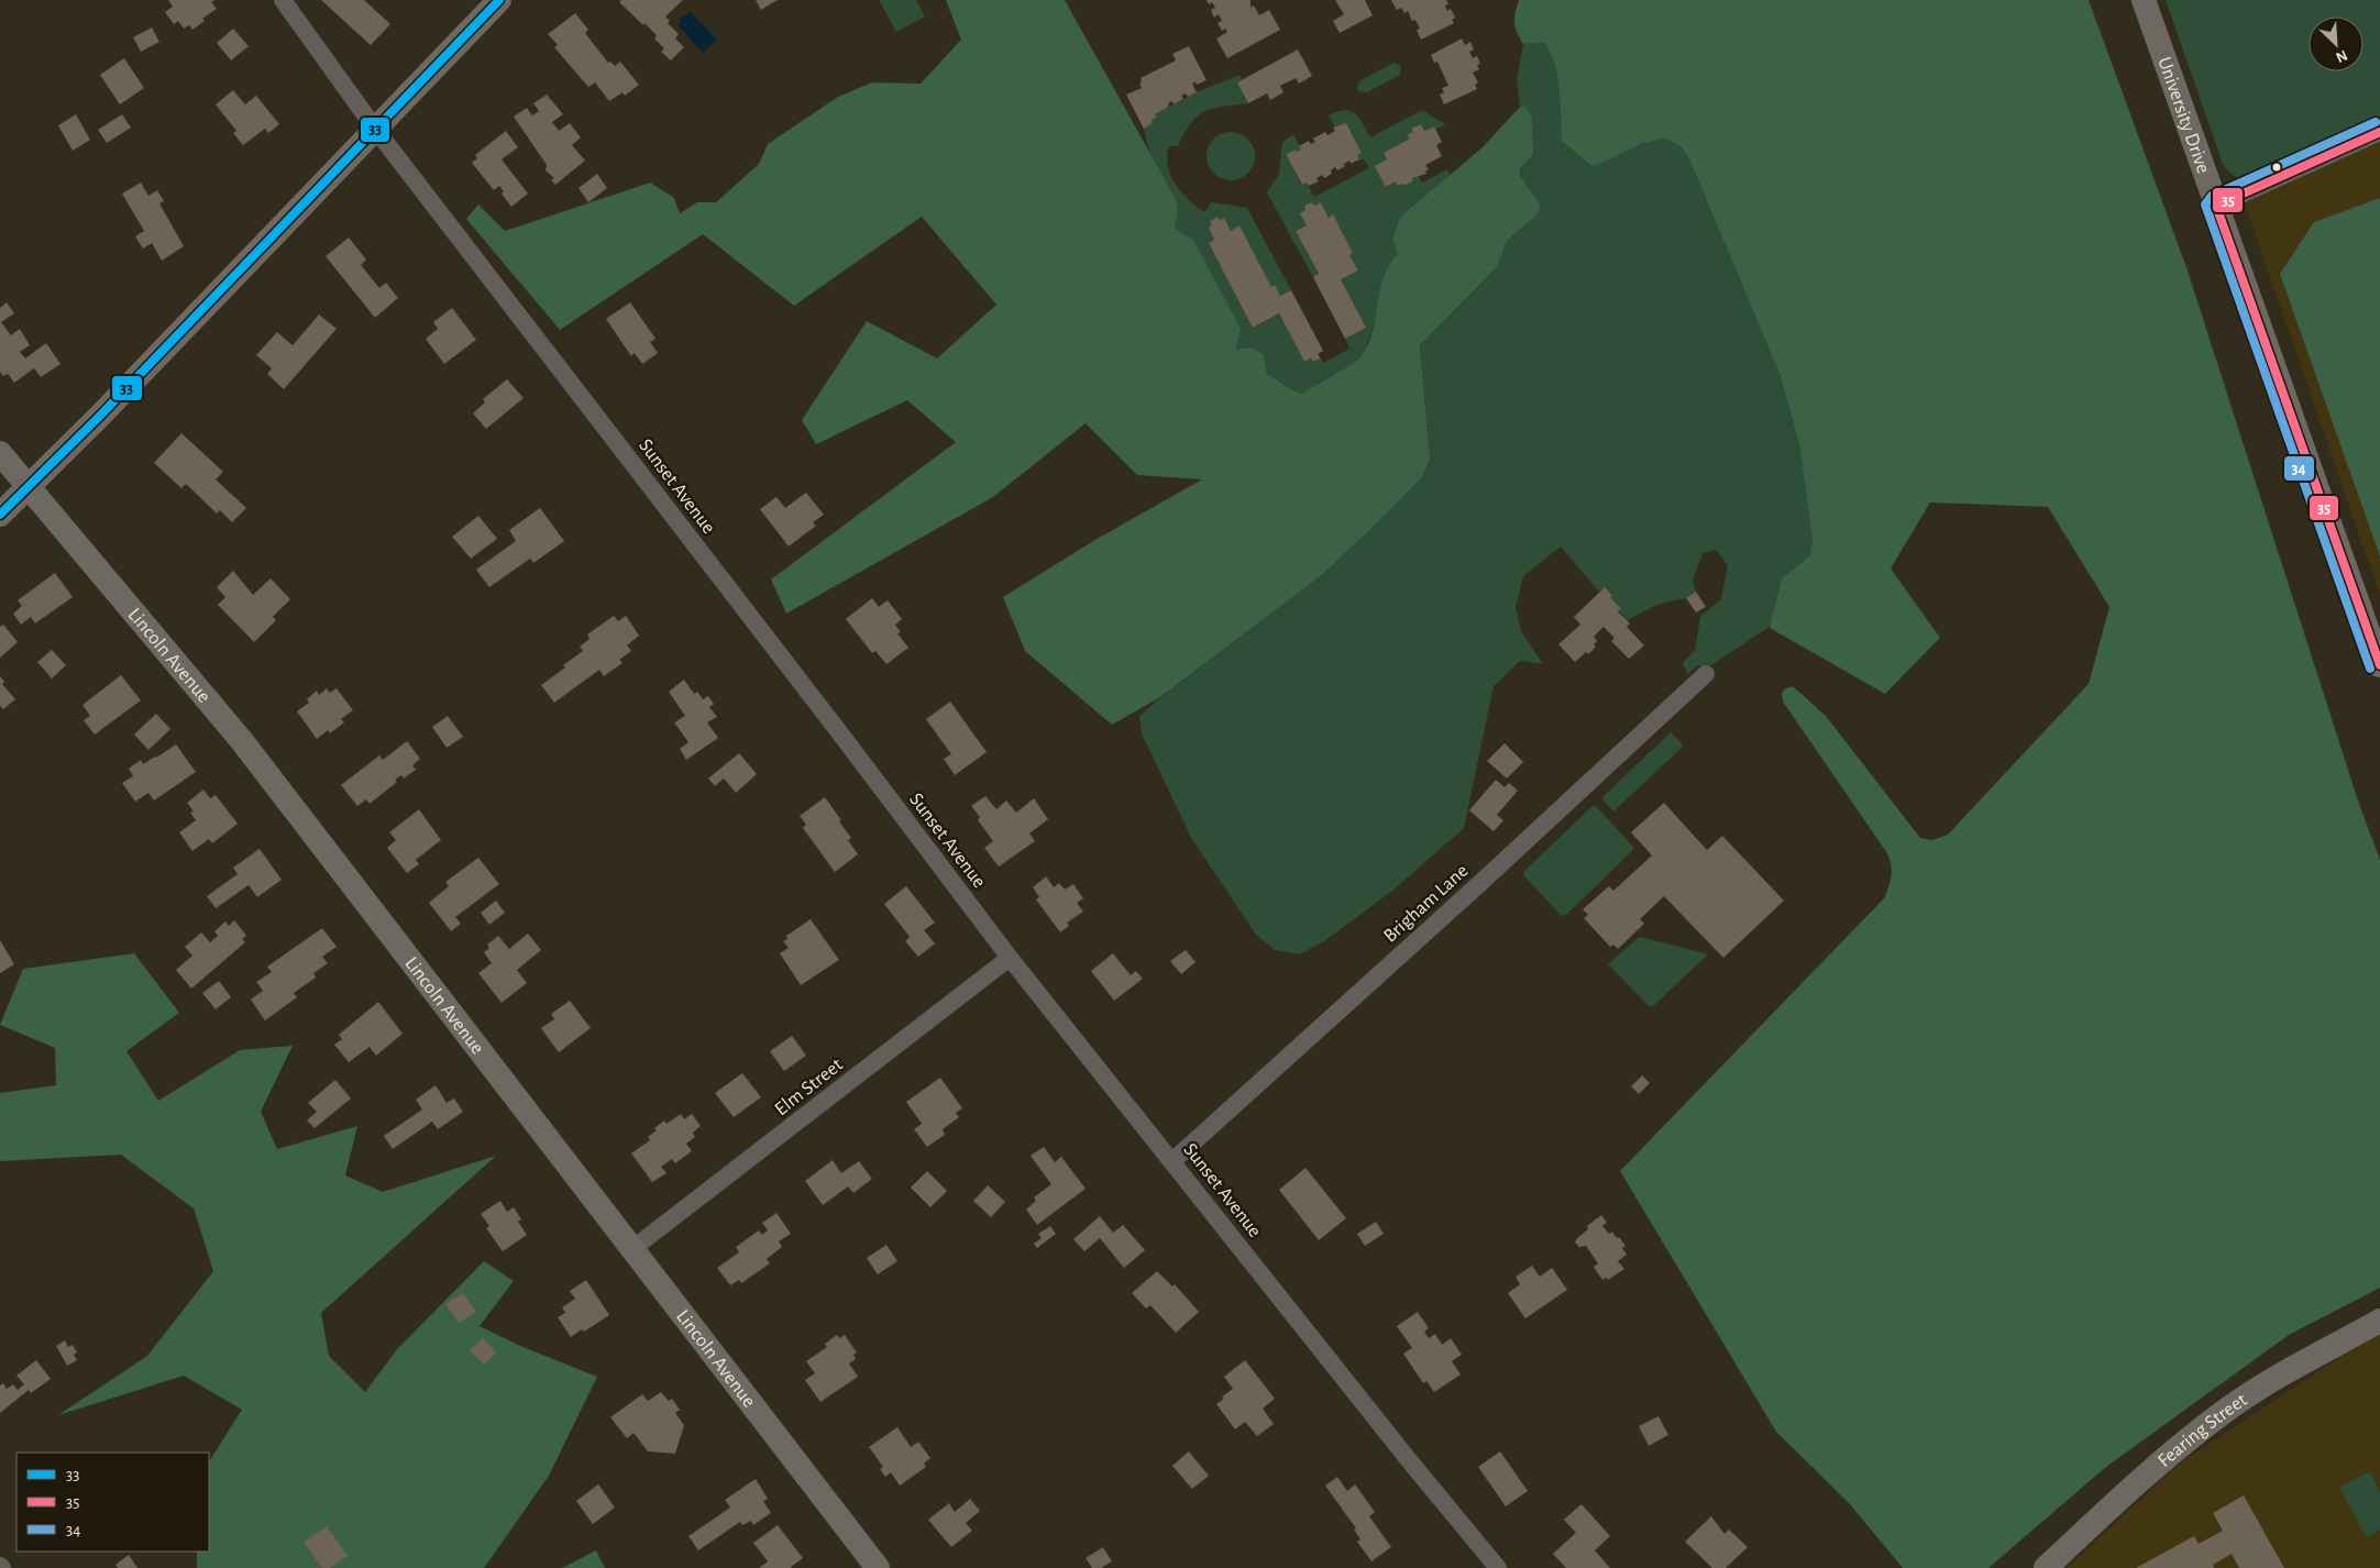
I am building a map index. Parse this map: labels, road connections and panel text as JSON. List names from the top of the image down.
{
  "streets": {
    "street": [
      "University Drive",
      "Sunset Avenue",
      "Lincoln Avenue",
      "Brigham Lane",
      "Elm Street",
      "Fearing Street"
    ]
  },
  "crossings": [
    ["Sunset Avenue", "Brigham Lane"],
    ["Sunset Avenue", "Elm Street"],
    ["Lincoln Avenue", "Elm Street"]
  ],
  "lines": ["transit line 33", "transit line 34", "transit line 35"],
  "legend": ["33", "35", "34"],
  "north": "bottom right"
}
